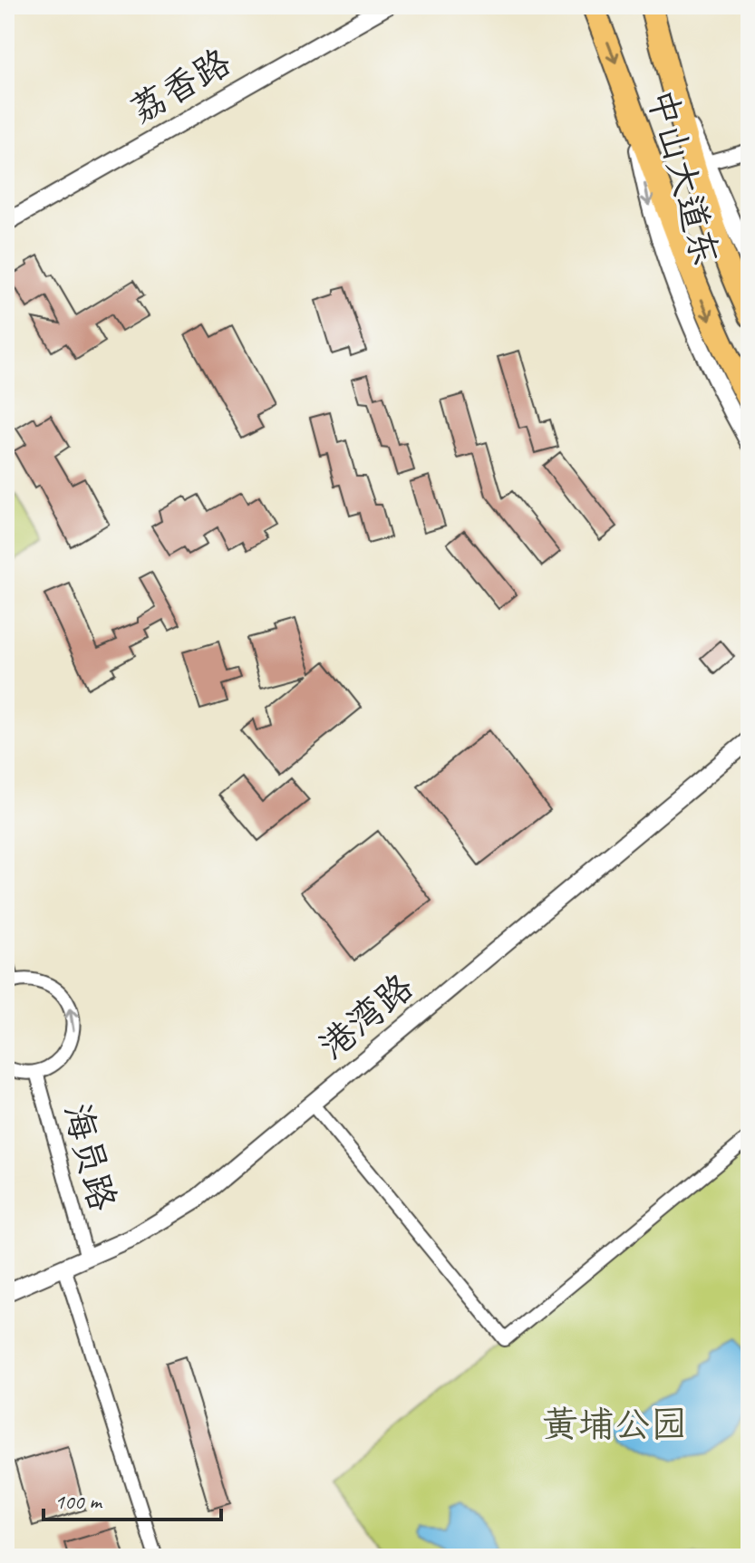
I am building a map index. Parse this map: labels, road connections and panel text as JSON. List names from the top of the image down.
{
  "streets": {
    "highway": ["中山大道东"],
    "street": ["荔香路", "港湾路", "海员路"]
  },
  "crossings": [
    ["港湾路", "海员路"]
  ],
  "parks": ["黄埔公园"],
  "scale_bar": "100 m"
}
